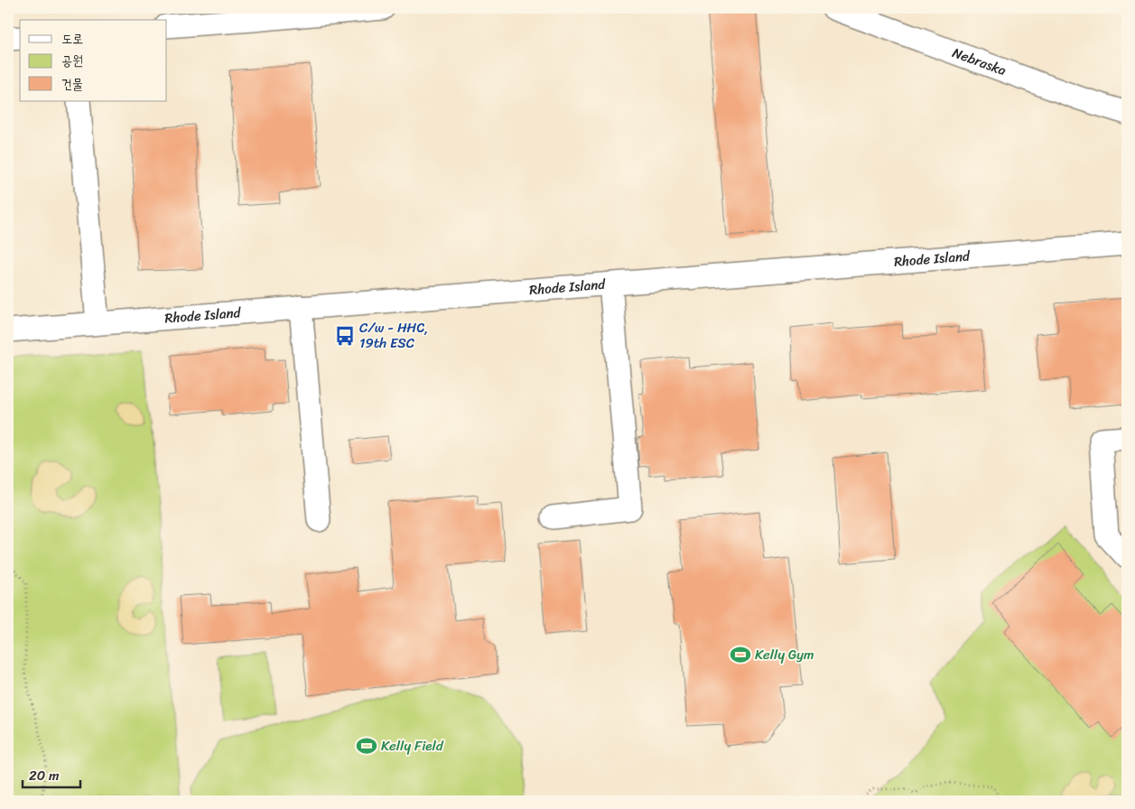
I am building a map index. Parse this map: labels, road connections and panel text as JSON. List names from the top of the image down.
{
  "streets": {
    "street": ["Nebraska", "Rhode Island"]
  },
  "places": {
    "bus stop": ["C/w - HHC, 19th ESC"],
    "sports": ["Kelly Gym", "Kelly Field"]
  },
  "legend": ["도로", "공원", "건물"],
  "scale_bar": "20 m"
}
